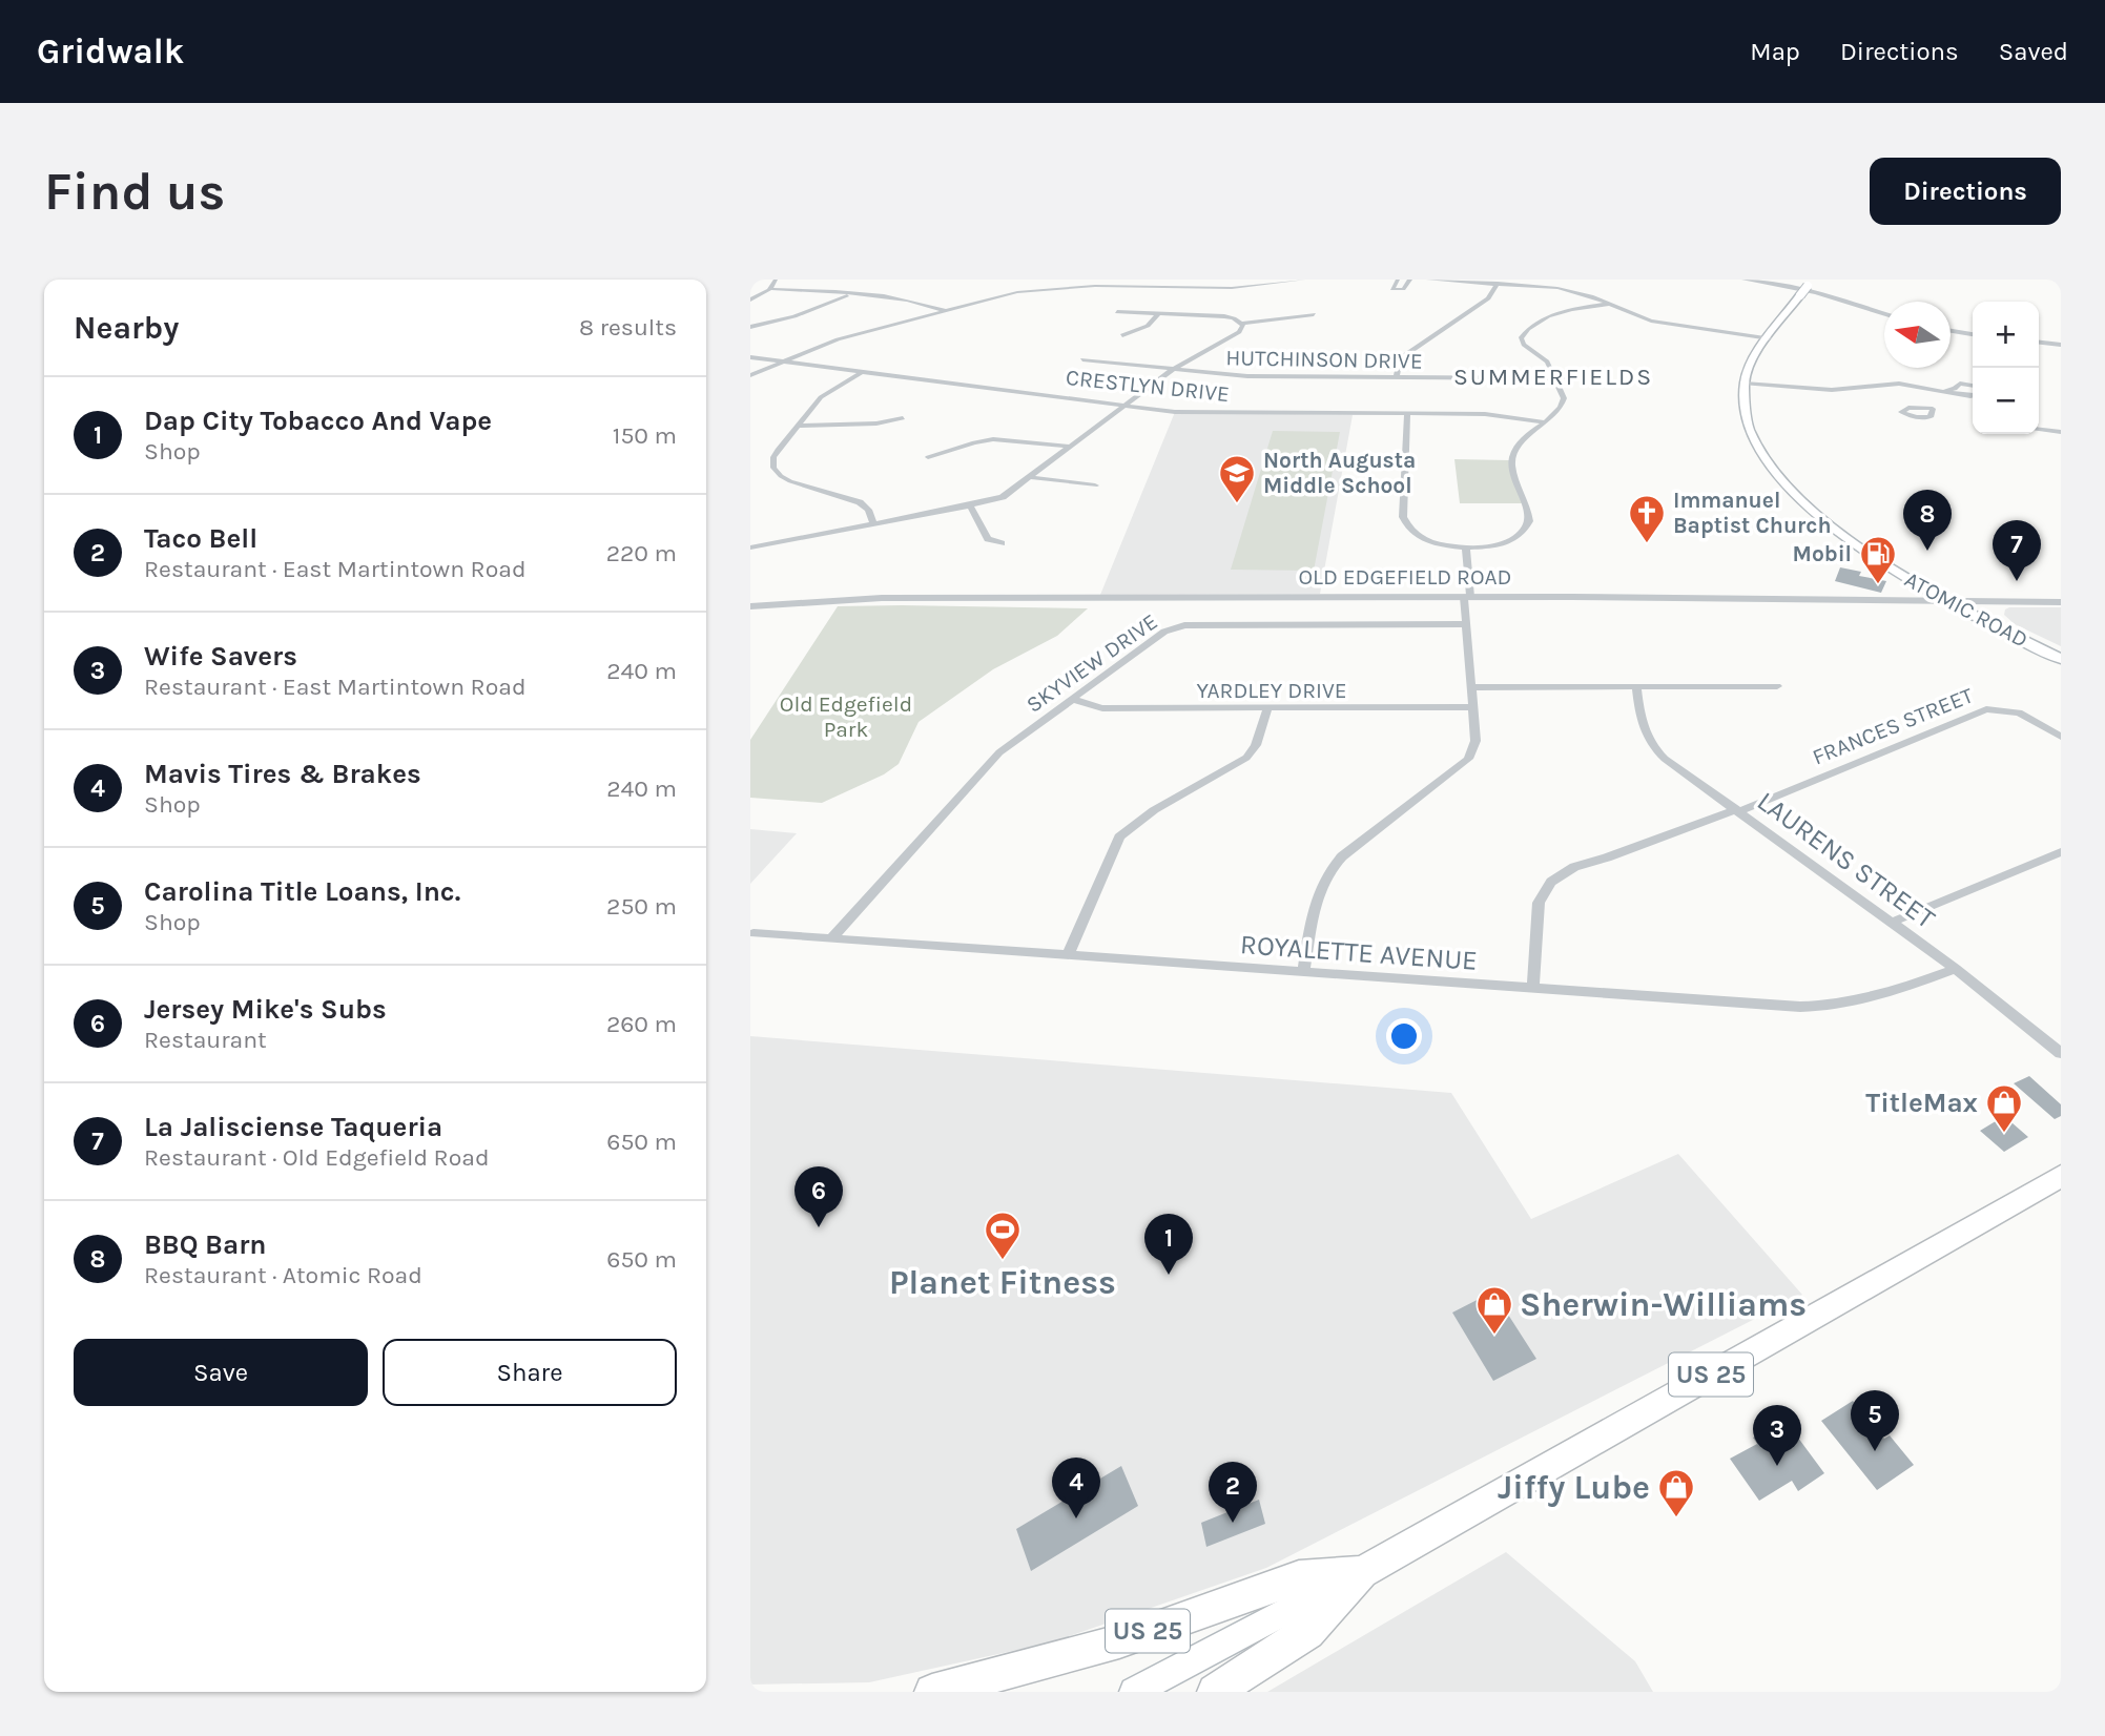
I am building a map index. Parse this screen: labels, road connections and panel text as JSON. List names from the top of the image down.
{
  "streets": {
    "main road": ["ATOMIC ROAD", "US 25"],
    "street": [
      "HUTCHINSON DRIVE",
      "CRESTLYN DRIVE",
      "OLD EDGEFIELD ROAD",
      "SKYVIEW DRIVE",
      "YARDLEY DRIVE",
      "FRANCES STREET",
      "LAURENS STREET",
      "ROYALETTE AVENUE"
    ]
  },
  "crossings": [
    ["OLD EDGEFIELD ROAD", "ATOMIC ROAD"],
    ["SKYVIEW DRIVE", "YARDLEY DRIVE"],
    ["SKYVIEW DRIVE", "ROYALETTE AVENUE"],
    ["FRANCES STREET", "LAURENS STREET"],
    ["FRANCES STREET", "ROYALETTE AVENUE"],
    ["LAURENS STREET", "ROYALETTE AVENUE"]
  ],
  "districts": ["SUMMERFIELDS"],
  "parks": ["Old Edgefield Park"],
  "places": {
    "school or university": ["North Augusta Middle School"],
    "church": ["Immanuel Baptist Church"],
    "fuel station": ["Mobil"],
    "shop": ["TitleMax", "Sherwin-Williams", "Jiffy Lube"],
    "sports": ["Planet Fitness"]
  },
  "north": "left",
  "page": {
    "header": "Gridwalk",
    "nav": ["Map", "Directions", "Saved"],
    "buttons": [
      "Directions",
      ["Save", "Share"]
    ],
    "title": "Find us",
    "heading": ["Nearby", "8 results"],
    "map_buttons": ["+", "−"],
    "list": [
      {
        "mark": "1",
        "name": "Dap City Tobacco And Vape",
        "note": "Shop",
        "value": "150 m"
      },
      {
        "mark": "2",
        "name": "Taco Bell",
        "note": "Restaurant · East Martintown Road",
        "value": "220 m"
      },
      {
        "mark": "3",
        "name": "Wife Savers",
        "note": "Restaurant · East Martintown Road",
        "value": "240 m"
      },
      {
        "mark": "4",
        "name": "Mavis Tires & Brakes",
        "note": "Shop",
        "value": "240 m"
      },
      {
        "mark": "5",
        "name": "Carolina Title Loans, Inc.",
        "note": "Shop",
        "value": "250 m"
      },
      {
        "mark": "6",
        "name": "Jersey Mike's Subs",
        "note": "Restaurant",
        "value": "260 m"
      },
      {
        "mark": "7",
        "name": "La Jalisciense Taqueria",
        "note": "Restaurant · Old Edgefield Road",
        "value": "650 m"
      },
      {
        "mark": "8",
        "name": "BBQ Barn",
        "note": "Restaurant · Atomic Road",
        "value": "650 m"
      }
    ],
    "pins": [
      "8",
      "7",
      "6",
      "1",
      "5",
      "3",
      "4",
      "2"
    ]
  }
}
